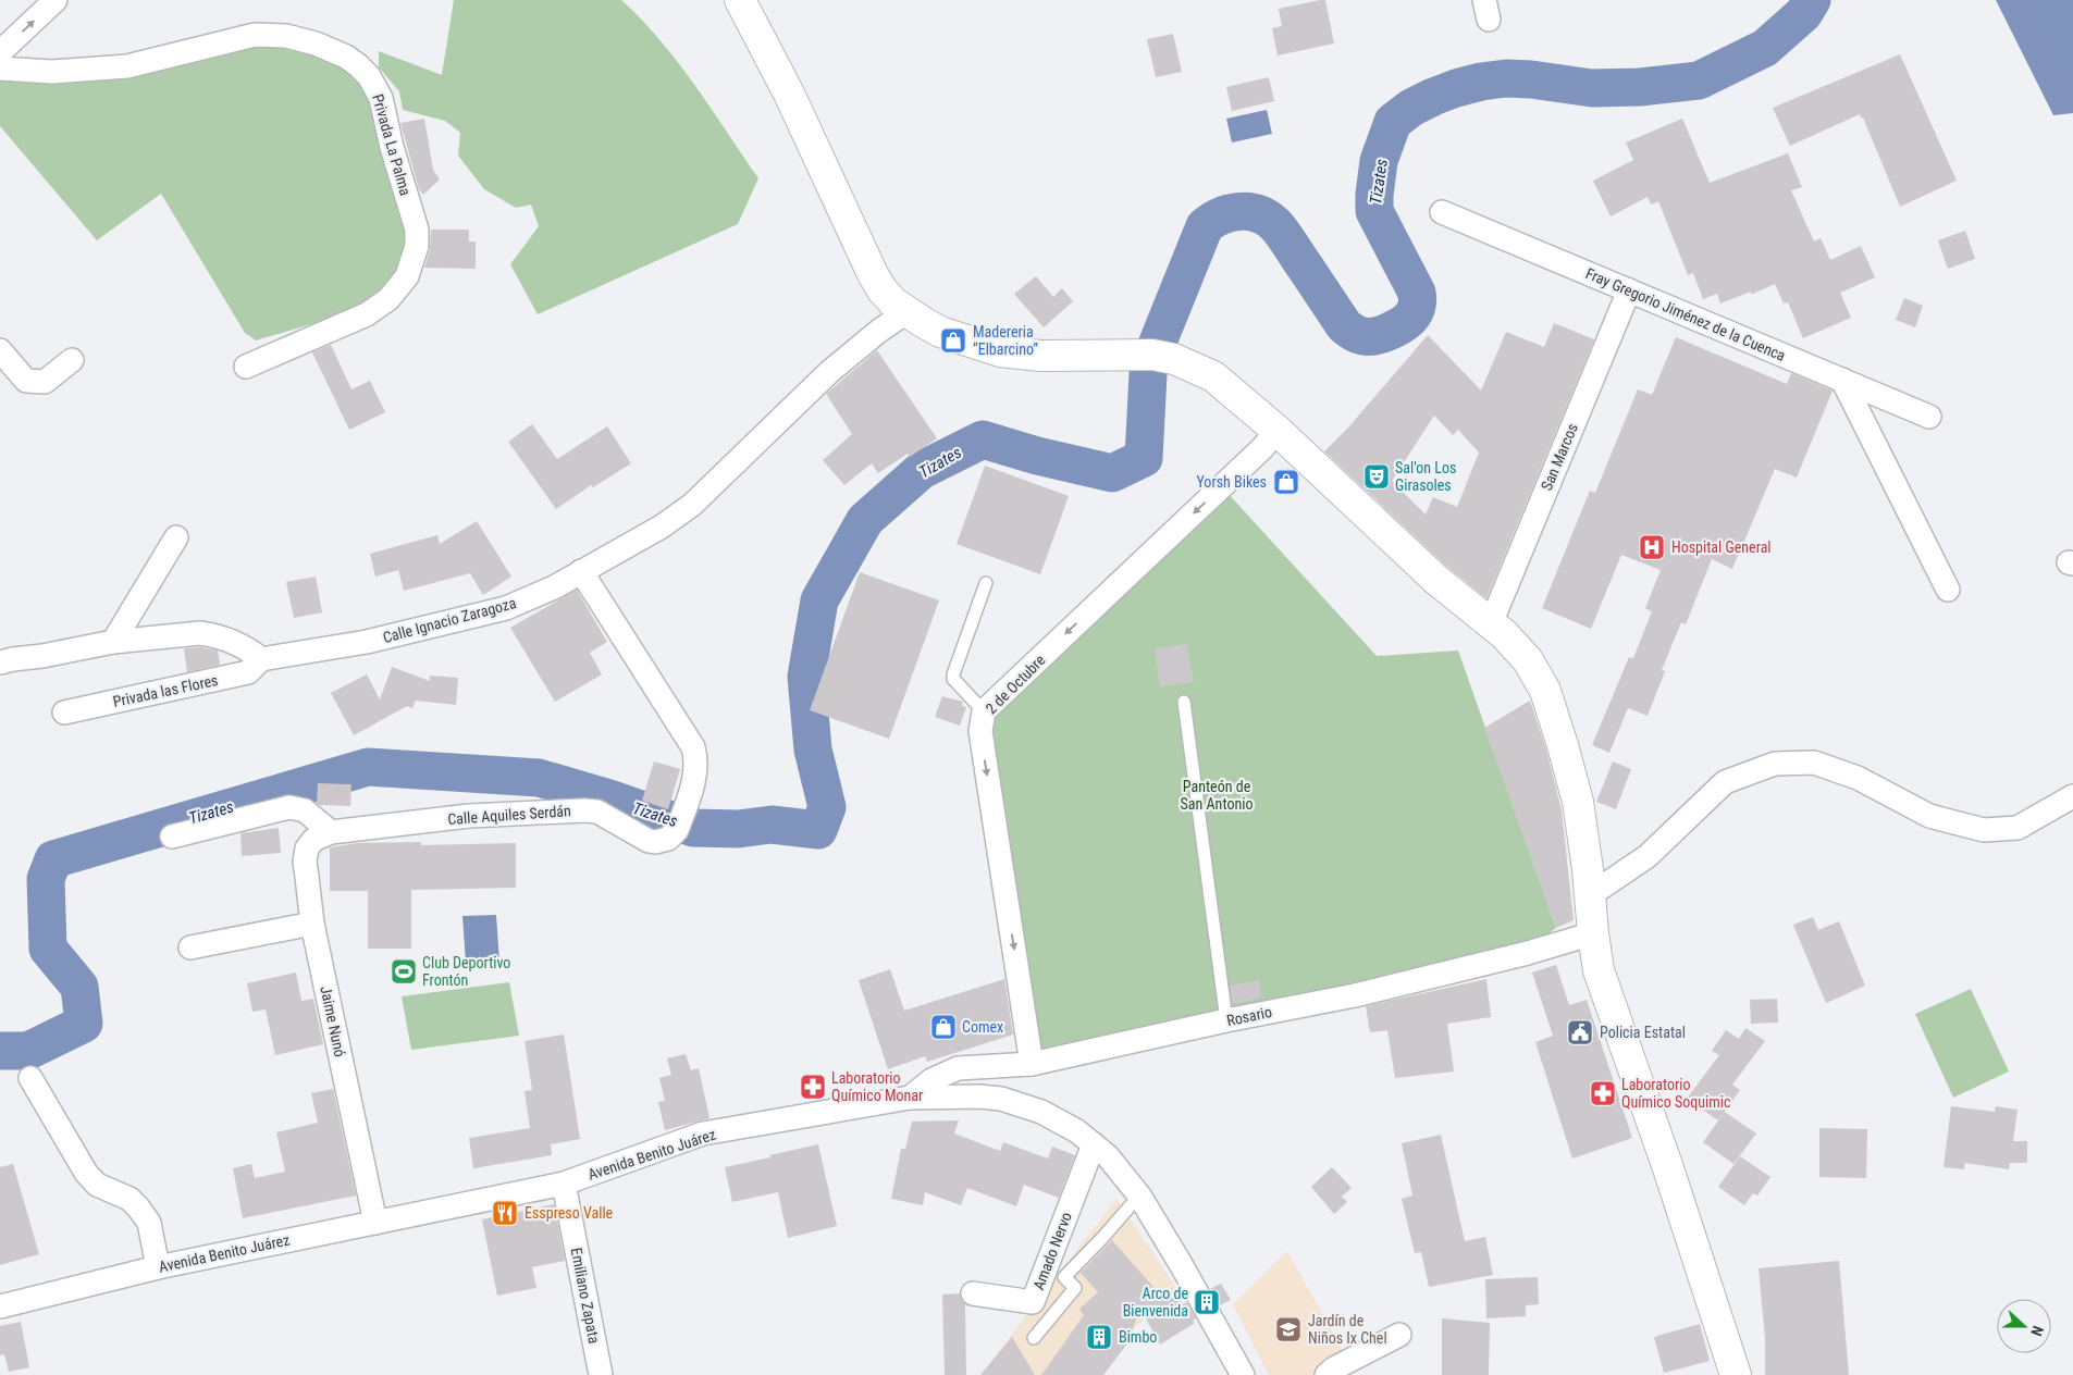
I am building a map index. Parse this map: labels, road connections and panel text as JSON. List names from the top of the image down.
{
  "streets": {
    "street": [
      "Privada La Palma",
      "Fray Gregorio Jiménez de la Cuenca",
      "San Marcos",
      "Calle Ignacio Zaragoza",
      "2 de Octubre",
      "Privada las Flores",
      "Calle Aquiles Serdán",
      "Rosario",
      "Jaime Nunó",
      "Avenida Benito Juárez",
      "Amado Nervo",
      "Emiliano Zapata"
    ]
  },
  "crossings": [
    ["Fray Gregorio Jiménez de la Cuenca", "San Marcos"],
    ["Calle Ignacio Zaragoza", "Privada las Flores"],
    ["Calle Ignacio Zaragoza", "Calle Aquiles Serdán"],
    ["2 de Octubre", "Rosario"],
    ["Calle Aquiles Serdán", "Jaime Nunó"],
    ["Rosario", "Avenida Benito Juárez"],
    ["Jaime Nunó", "Avenida Benito Juárez"],
    ["Avenida Benito Juárez", "Amado Nervo"],
    ["Avenida Benito Juárez", "Emiliano Zapata"]
  ],
  "one_way": ["2 de Octubre"],
  "water": ["Tizates"],
  "parks": ["Panteón de San Antonio"],
  "places": {
    "shop": ["Madereria “Elbarcino”", "Yorsh Bikes", "Comex"],
    "theatre": ["Sal'on Los Girasoles"],
    "hospital": ["Hospital General"],
    "sports": ["Club Deportivo Frontón"],
    "public building": ["Policia Estatal"],
    "pharmacy": ["Laboratorio Químico Monar", "Laboratorio Químico Soquimic"],
    "restaurant": ["Esspreso Valle"],
    "building": ["Arco de Bienvenida", "Bimbo"],
    "school or university": ["Jardín de Niños Ix Chel"]
  },
  "north": "right"
}
